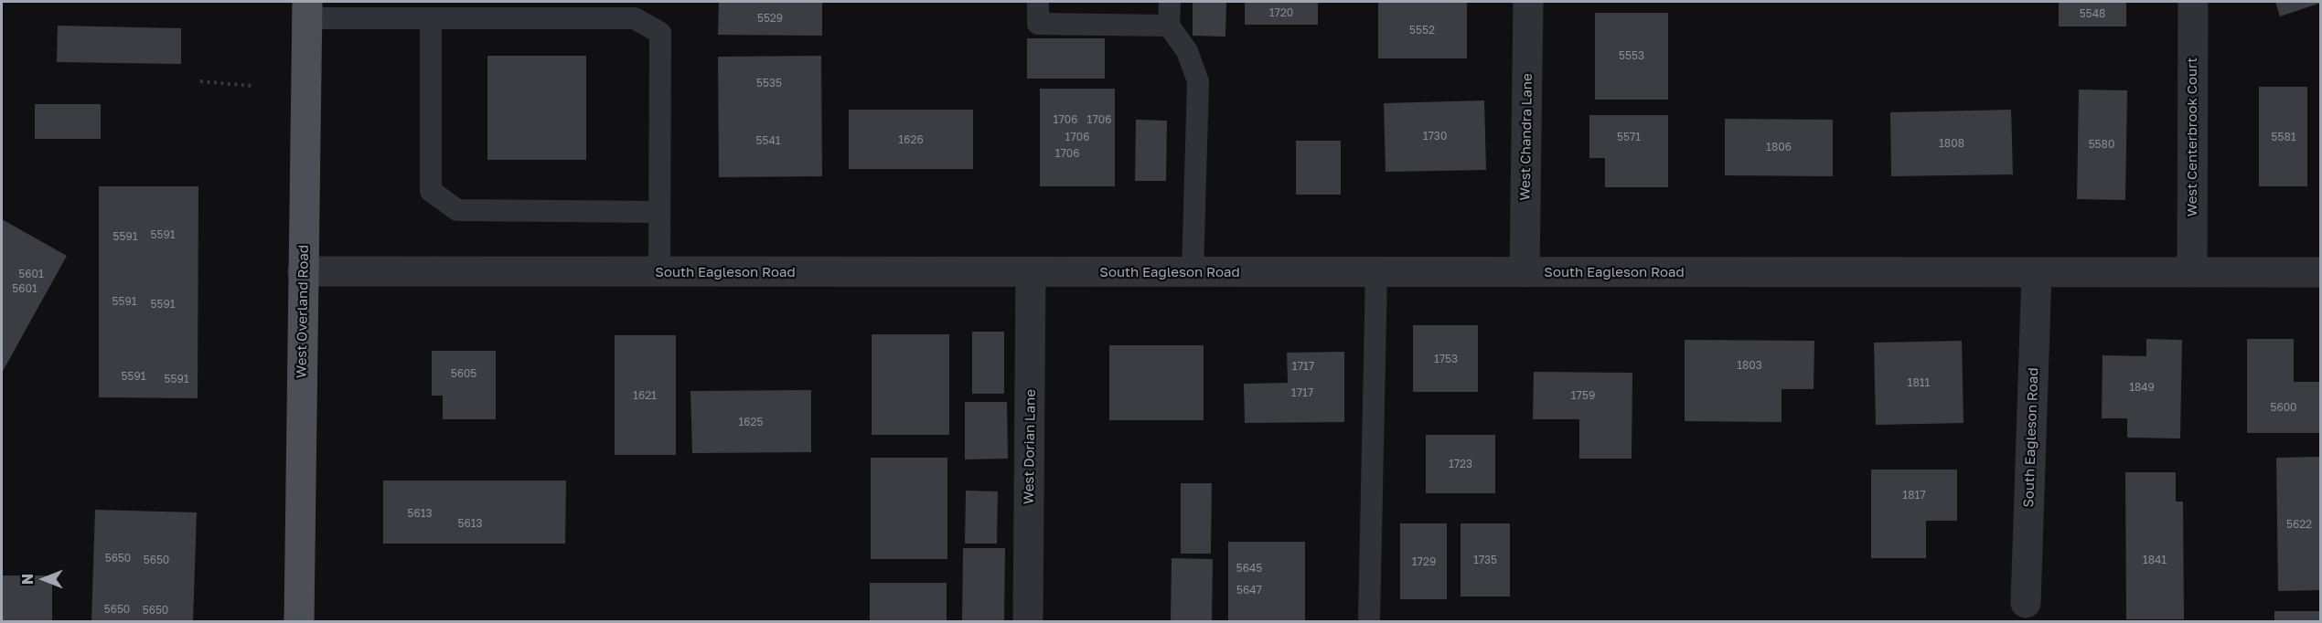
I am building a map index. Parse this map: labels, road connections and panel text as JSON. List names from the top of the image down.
{
  "streets": {
    "main road": ["West Overland Road"],
    "street": [
      "West Chandra Lane",
      "West Centerbrook Court",
      "South Eagleson Road",
      "West Dorian Lane"
    ]
  },
  "crossings": [
    ["West Chandra Lane", "South Eagleson Road"],
    ["West Centerbrook Court", "South Eagleson Road"],
    ["South Eagleson Road", "West Overland Road"],
    ["South Eagleson Road", "West Dorian Lane"]
  ],
  "house_numbers": [
    "1720",
    "5548",
    "5529",
    "5552",
    "5553",
    "5535",
    "1706",
    "1706",
    "1730",
    "1706",
    "5571",
    "5581",
    "1626",
    "5541",
    "1808",
    "5580",
    "1806",
    "1706",
    "5591",
    "5591",
    "5601",
    "5601",
    "5591",
    "5591",
    "1753",
    "1803",
    "1717",
    "5605",
    "5591",
    "5591",
    "1811",
    "1849",
    "1717",
    "1621",
    "1759",
    "5600",
    "1625",
    "1723",
    "1817",
    "5613",
    "5613",
    "5622",
    "5650",
    "5650",
    "1735",
    "1841",
    "1729",
    "5645",
    "5647",
    "5650",
    "5650"
  ],
  "north": "left"
}
